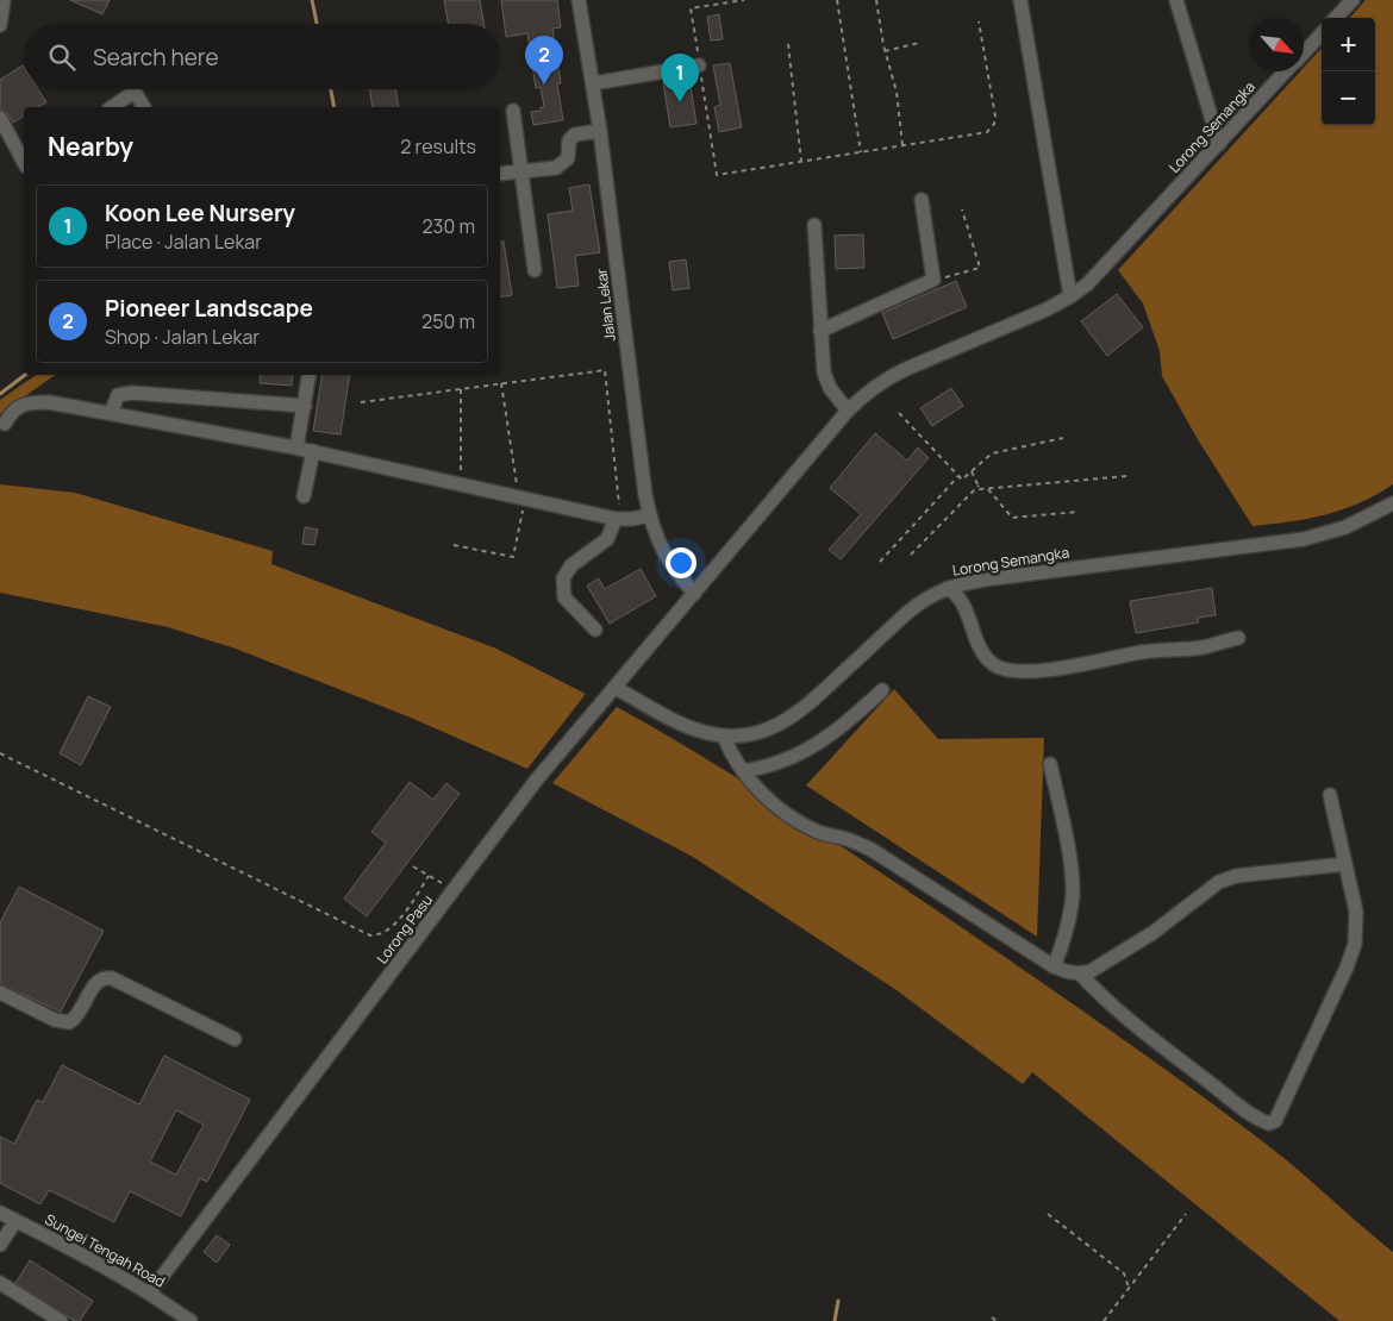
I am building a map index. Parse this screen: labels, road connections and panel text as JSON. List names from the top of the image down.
{
  "streets": {
    "street": [
      "Lorong Semangka",
      "Jalan Lekar",
      "Lorong Pasu",
      "Sungei Tengah Road"
    ]
  },
  "crossings": [
    ["Lorong Semangka", "Jalan Lekar"],
    ["Lorong Semangka", "Lorong Pasu"],
    ["Jalan Lekar", "Lorong Pasu"],
    ["Lorong Pasu", "Sungei Tengah Road"]
  ],
  "north": "bottom right",
  "page": {
    "map_buttons": ["+", "−"],
    "search": "Search here",
    "pins": ["2", "1"],
    "heading": ["Nearby", "2 results"],
    "list": [
      {
        "mark": "1",
        "name": "Koon Lee Nursery",
        "note": "Place · Jalan Lekar",
        "value": "230 m"
      },
      {
        "mark": "2",
        "name": "Pioneer Landscape",
        "note": "Shop · Jalan Lekar",
        "value": "250 m"
      }
    ]
  }
}
